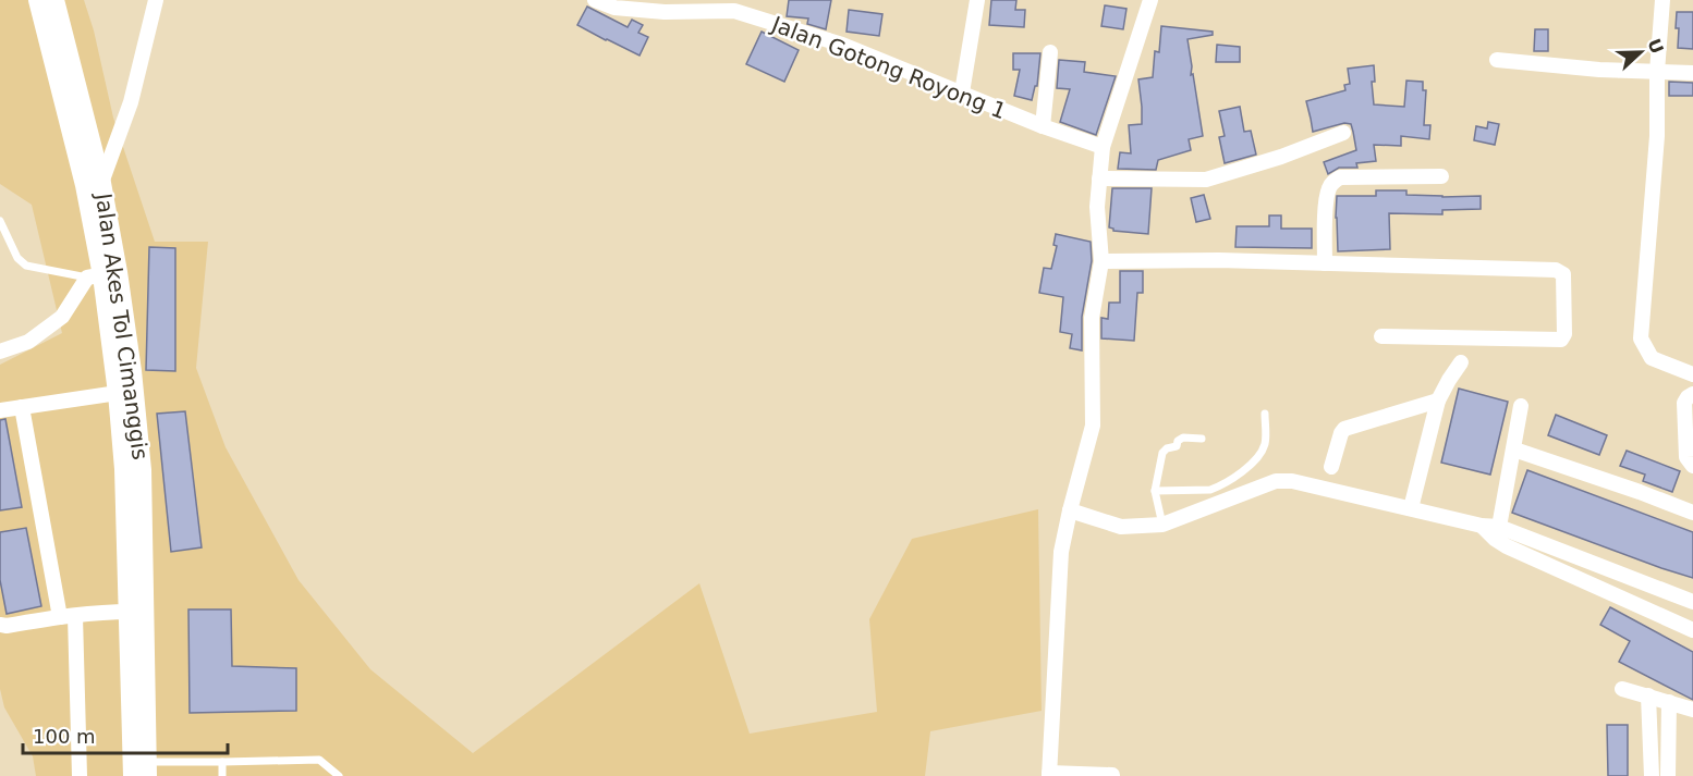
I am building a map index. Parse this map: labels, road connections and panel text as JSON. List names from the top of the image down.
{
  "streets": {
    "main road": ["Jalan Akes Tol Cimanggis"],
    "street": ["Jalan Gotong Royong 1"]
  },
  "scale_bar": "100 m",
  "north": "right"
}
